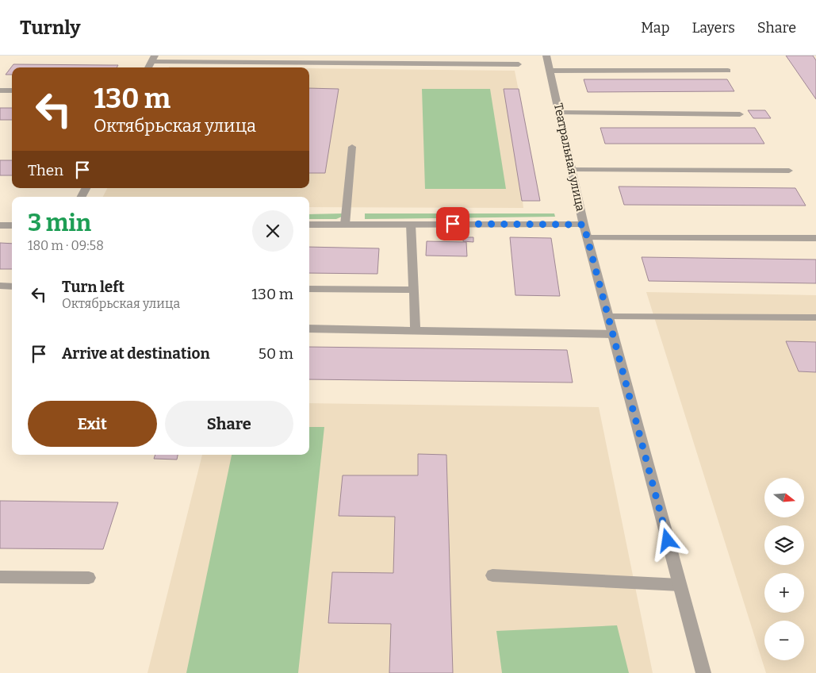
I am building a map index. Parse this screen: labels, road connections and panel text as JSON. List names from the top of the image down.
{
  "streets": {
    "street": ["Театральная улица"]
  },
  "north": "right",
  "page": {
    "header": "Turnly",
    "nav": ["Map", "Layers", "Share"],
    "turn": ["130 m", "Октябрьская улица"],
    "then": "Then",
    "heading": ["3 min", "180 m · 09:58"],
    "list": [
      {
        "name": "Turn left",
        "note": "Октябрьская улица",
        "value": "130 m"
      },
      {
        "name": "Arrive at destination",
        "value": "50 m"
      }
    ],
    "buttons": ["Exit", "Share"],
    "map_buttons": ["+", "−"]
  }
}
